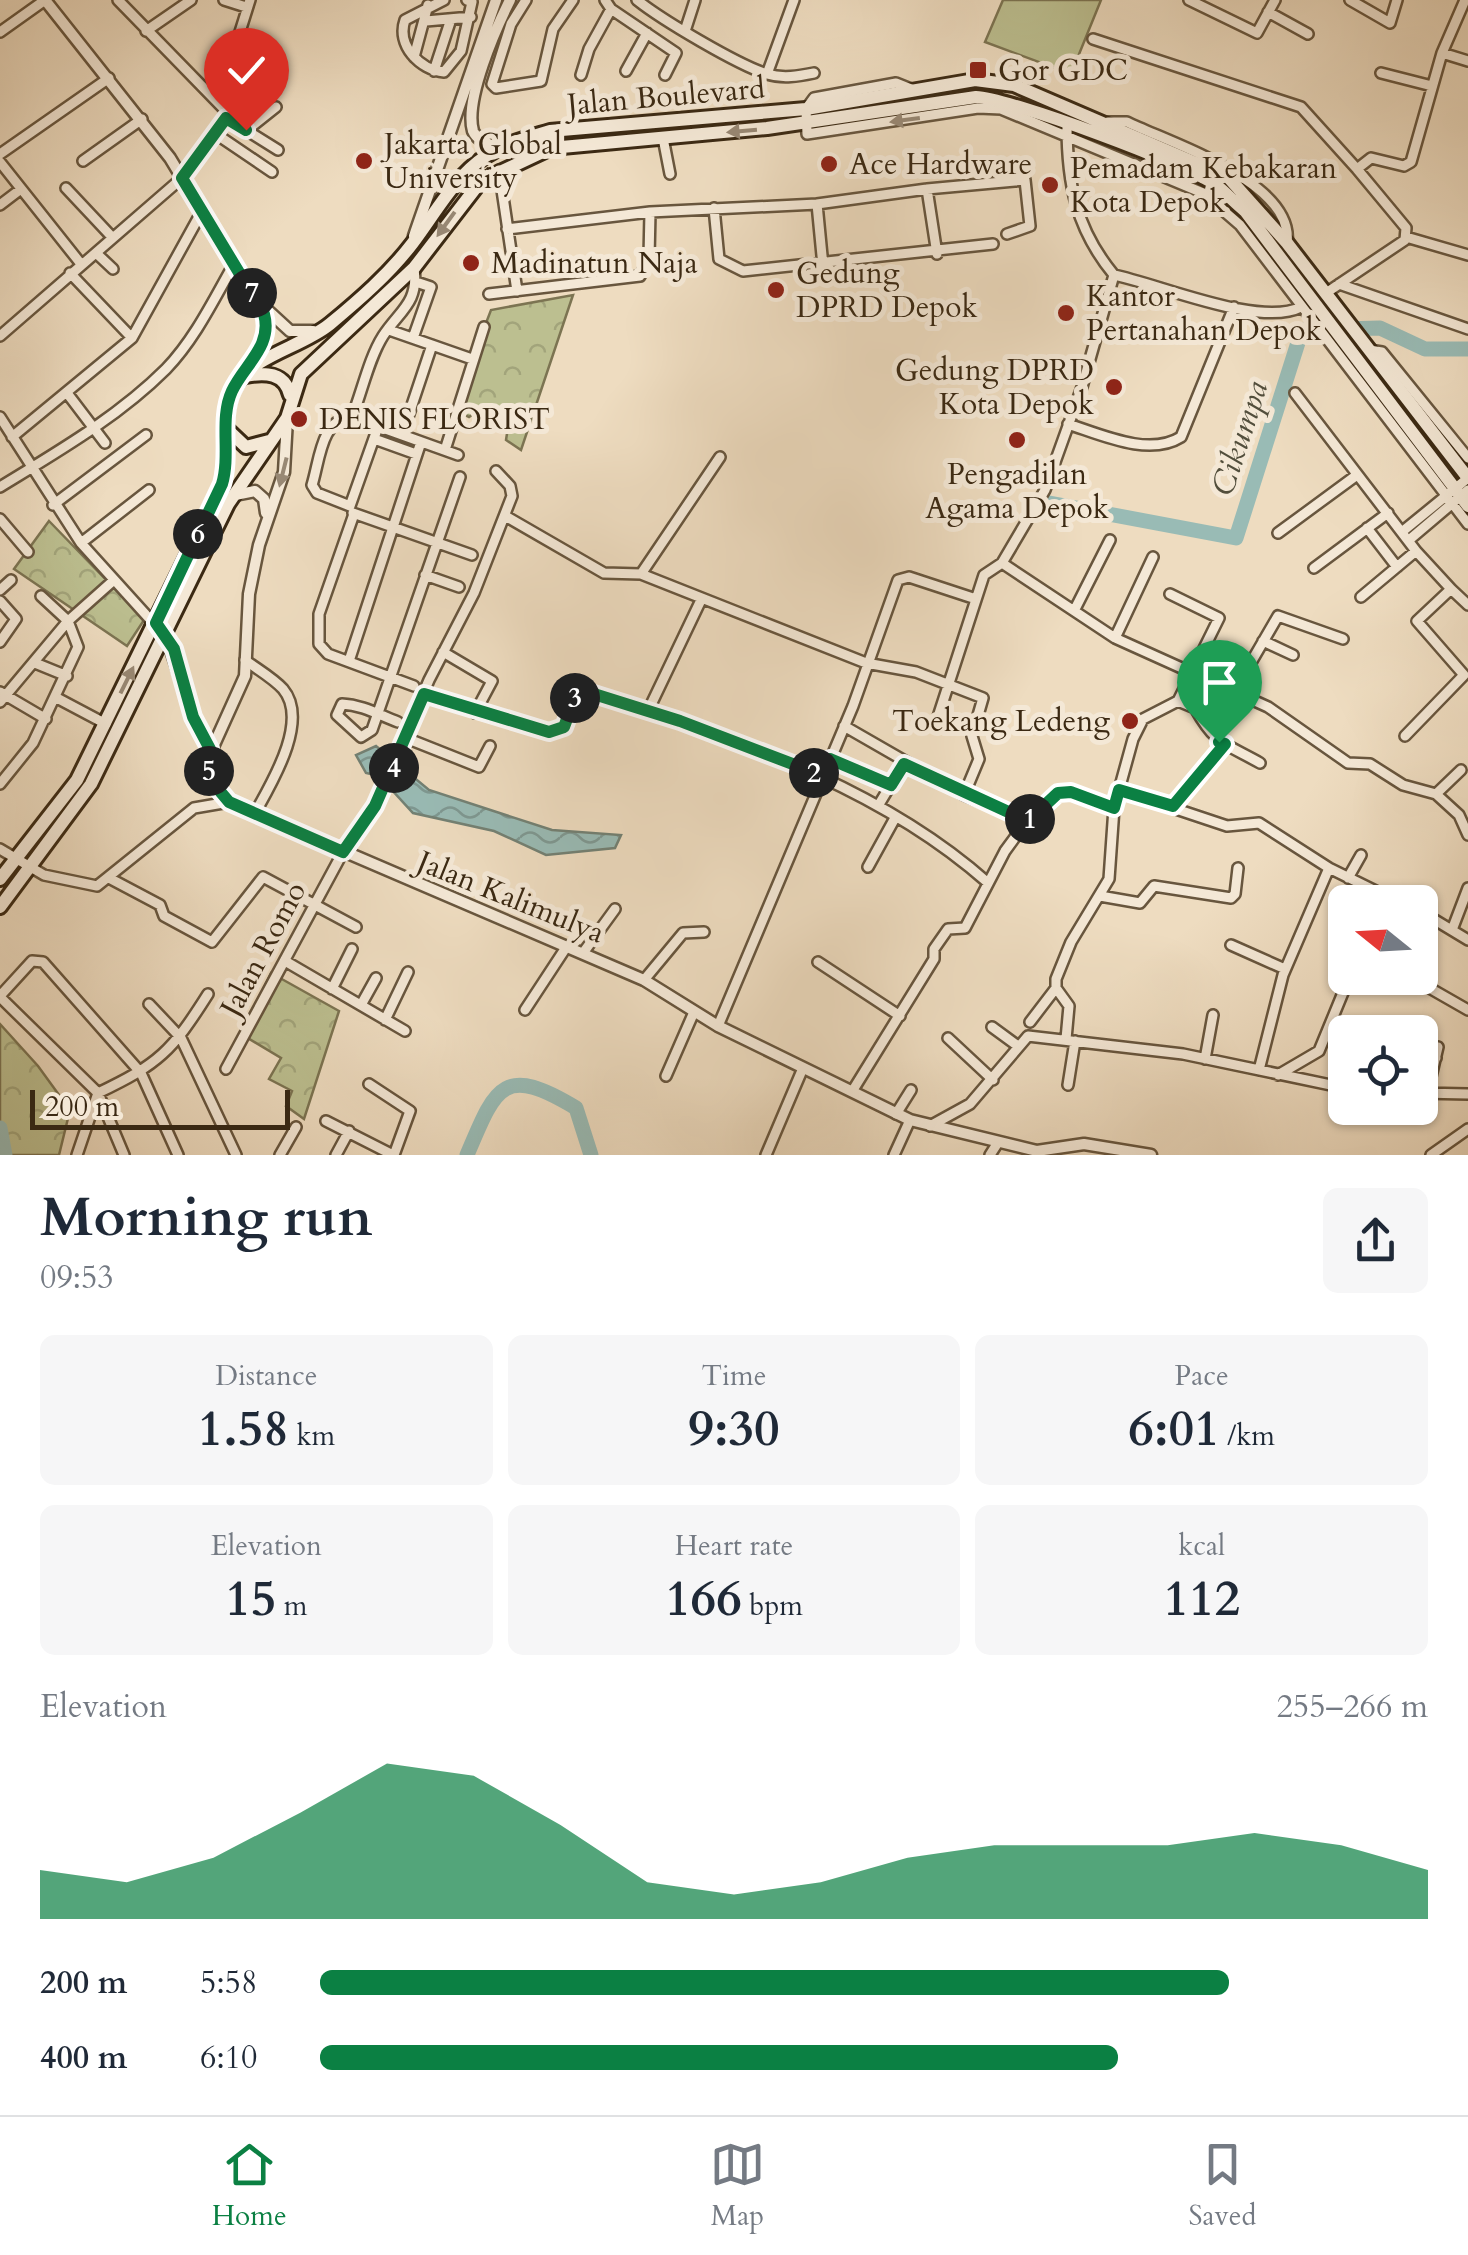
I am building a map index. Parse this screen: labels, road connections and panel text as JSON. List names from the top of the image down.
{
  "streets": {
    "main road": ["Jalan Boulevard"],
    "street": ["Jalan Kalimulya", "Jalan Romo"]
  },
  "crossings": [
    ["Jalan Kalimulya", "Jalan Romo"]
  ],
  "water": ["Cikumpa"],
  "places": {
    "transit": ["Gor GDC"],
    "other": [
      "Jakarta Global University",
      "Ace Hardware",
      "Pemadam Kebakaran Kota Depok",
      "Madinatun Naja",
      "Gedung DPRD Depok",
      "Kantor Pertanahan Depok",
      "Gedung DPRD Kota Depok",
      "DENIS FLORIST",
      "Pengadilan Agama Depok",
      "Toekang Ledeng"
    ]
  },
  "scale_bar": "200 m",
  "north": "left",
  "page": {
    "pins": [
      "7",
      "6",
      "3",
      "4",
      "5",
      "2",
      "1"
    ],
    "scale": "200 m",
    "heading": ["Morning run", "09:53"],
    "stats": [
      ["Distance", "1.58 km"],
      ["Time", "9:30"],
      ["Pace", "6:01 /km"],
      ["Elevation", "15 m"],
      ["Heart rate", "166 bpm"],
      ["kcal", "112"]
    ],
    "chart": ["Elevation", "255–266 m"],
    "list": [
      {
        "name": "200 m",
        "note": "5:58"
      },
      {
        "name": "400 m",
        "note": "6:10"
      }
    ],
    "tabs": ["Home", "Map", "Saved"]
  }
}
